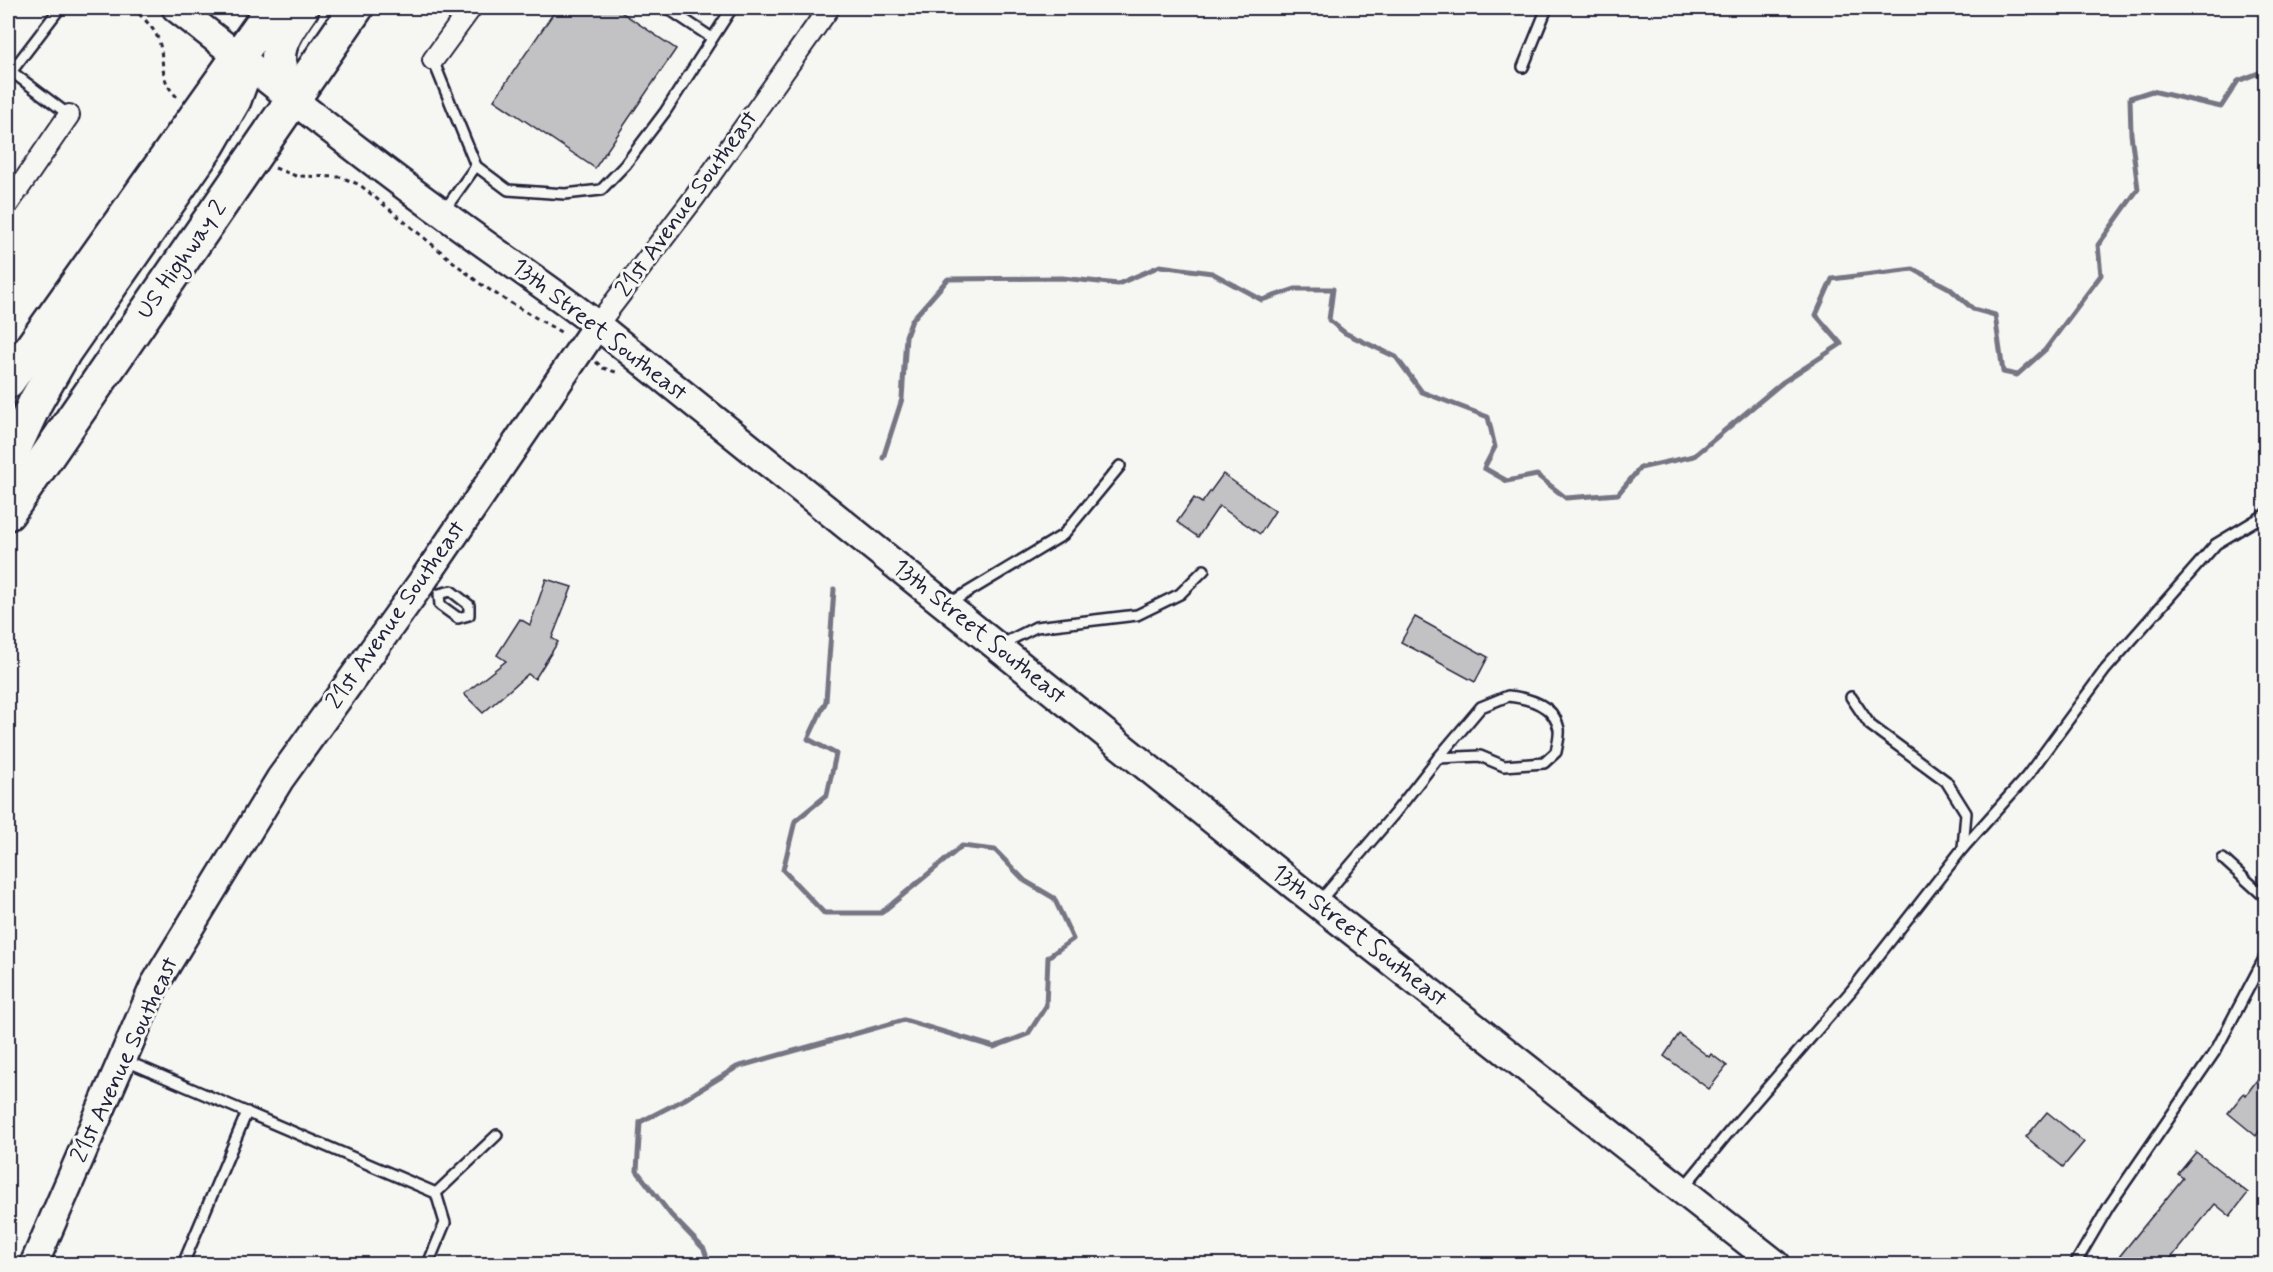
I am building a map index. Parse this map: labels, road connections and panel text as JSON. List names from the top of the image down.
{
  "streets": {
    "highway": ["US Highway 2"],
    "street": ["21st Avenue Southeast", "13th Street Southeast"]
  },
  "crossings": [
    ["21st Avenue Southeast", "13th Street Southeast"],
    ["US Highway 2", "13th Street Southeast"]
  ]
}
